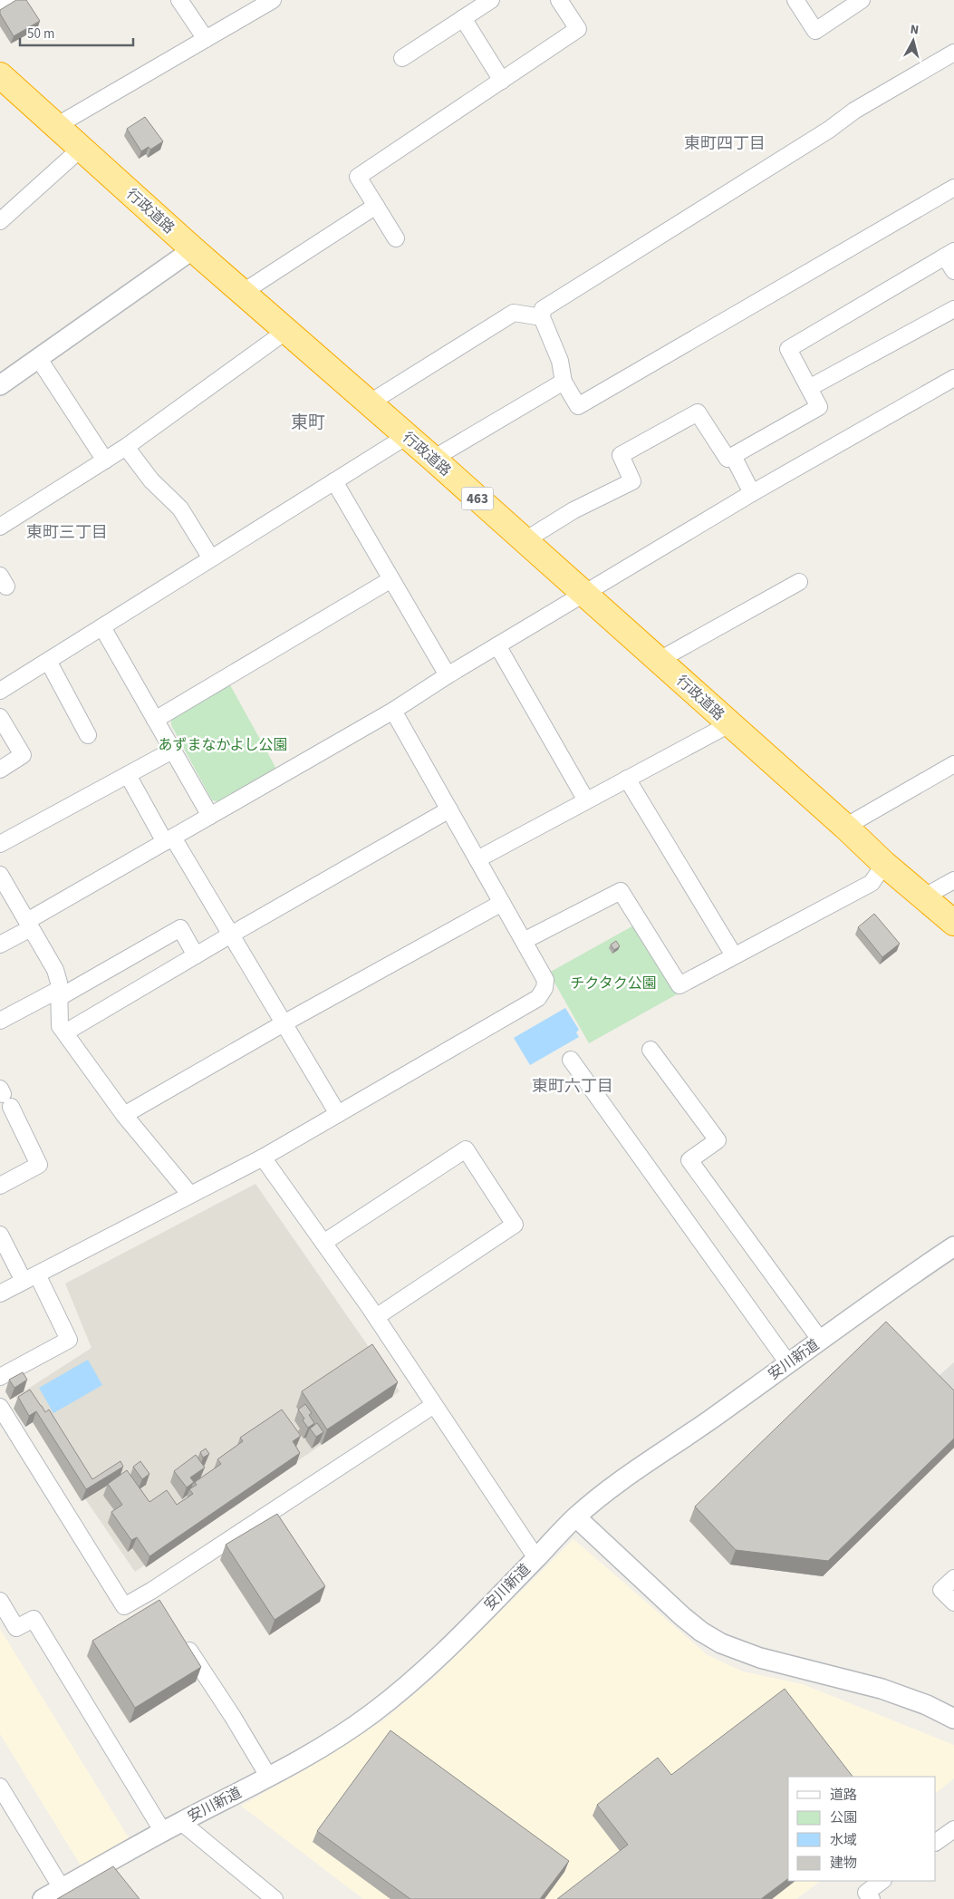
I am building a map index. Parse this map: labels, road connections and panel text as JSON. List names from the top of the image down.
{
  "streets": {
    "highway": ["行政道路", "463"],
    "street": ["安川新道"]
  },
  "districts": [
    "東町四丁目",
    "東町",
    "東町三丁目",
    "東町六丁目"
  ],
  "parks": ["あずまなかよし公園", "チクタク公園"],
  "legend": [
    "道路",
    "公園",
    "水域",
    "建物"
  ],
  "scale_bar": "50 m",
  "north": "top"
}
